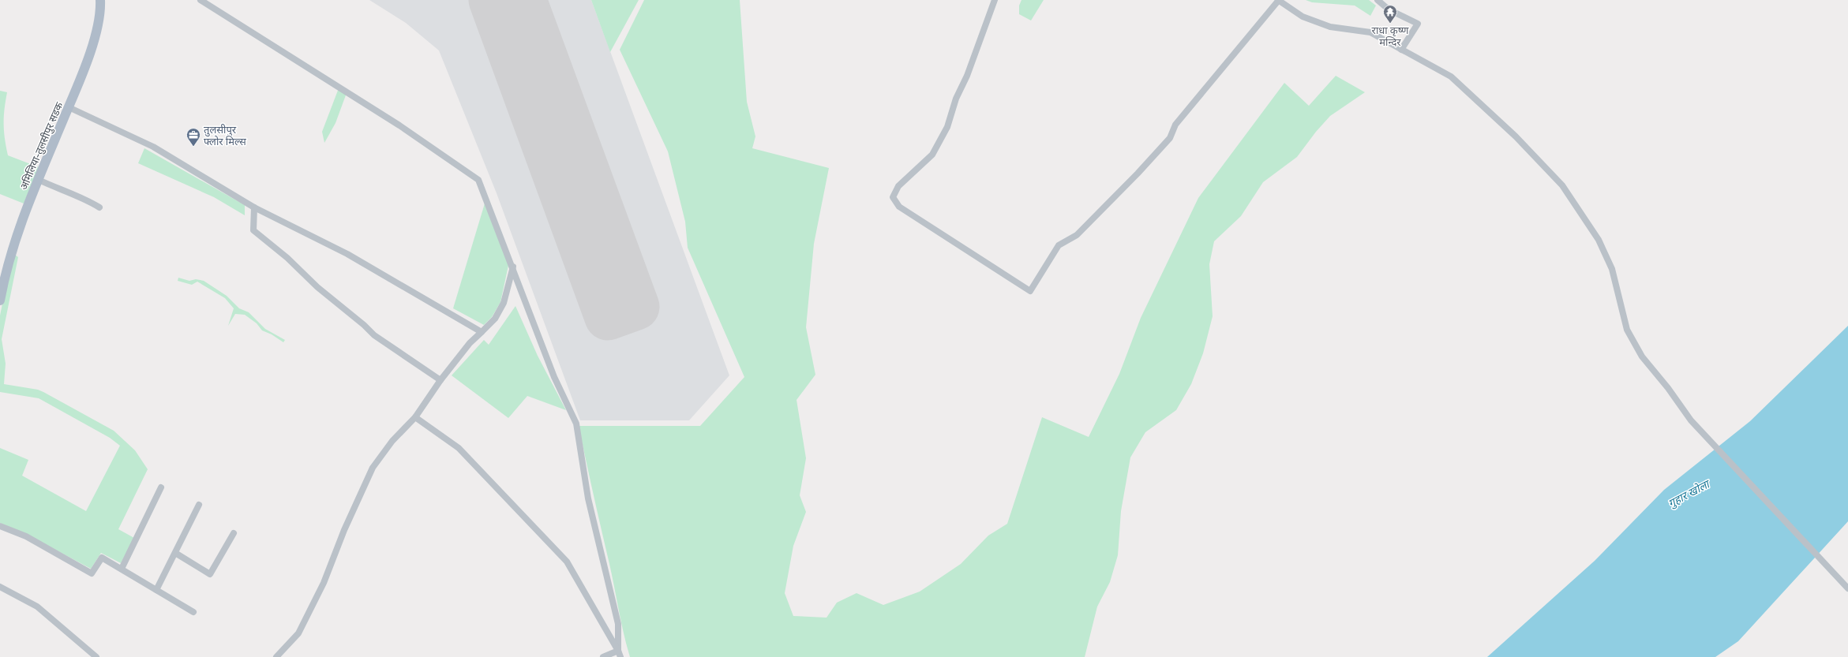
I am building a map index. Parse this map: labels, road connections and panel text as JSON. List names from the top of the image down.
{
  "streets": {
    "main road": ["अमिलिया-तुलसीपुर सडक"]
  },
  "water": ["गुहार खोला"],
  "places": {
    "temple": ["राधा कृष्ण मन्दिर"],
    "office": ["तुलसीपुर फ्लोर मिल्स"]
  }
}
